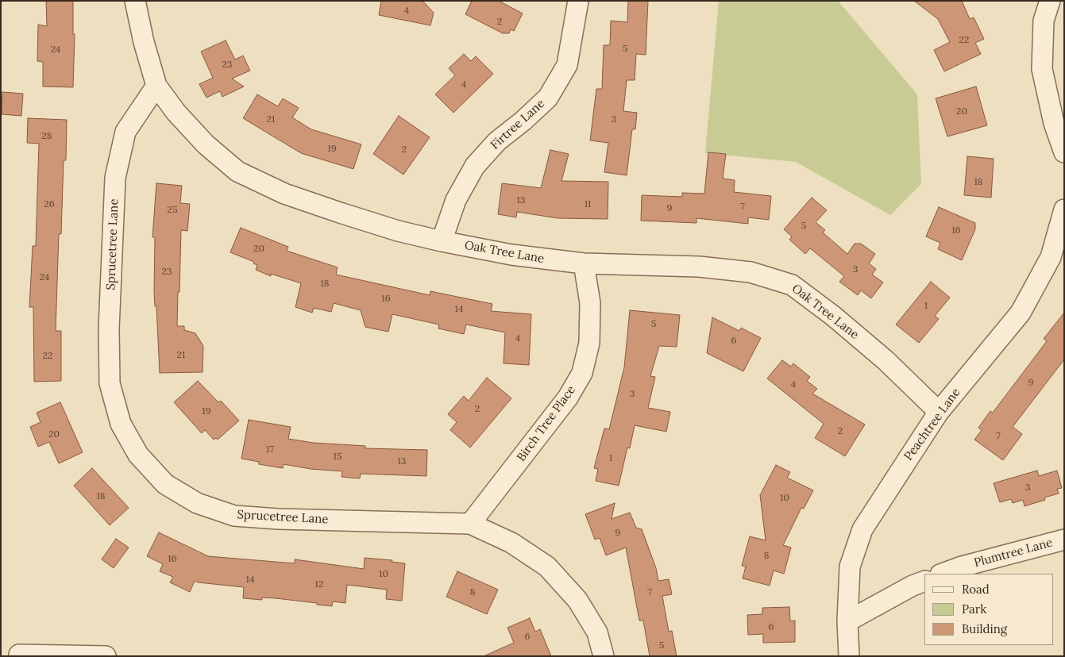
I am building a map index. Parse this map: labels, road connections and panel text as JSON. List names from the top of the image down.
{
  "streets": {
    "street": [
      "Firtree Lane",
      "Sprucetree Lane",
      "Oak Tree Lane",
      "Birch Tree Place",
      "Peachtree Lane",
      "Plumtree Lane"
    ]
  },
  "crossings": [
    ["Firtree Lane", "Oak Tree Lane"],
    ["Sprucetree Lane", "Oak Tree Lane"],
    ["Sprucetree Lane", "Birch Tree Place"],
    ["Oak Tree Lane", "Birch Tree Place"],
    ["Oak Tree Lane", "Peachtree Lane"]
  ],
  "house_numbers": [
    "4",
    "2",
    "22",
    "5",
    "24",
    "23",
    "4",
    "20",
    "21",
    "3",
    "28",
    "19",
    "2",
    "18",
    "13",
    "26",
    "11",
    "7",
    "9",
    "25",
    "5",
    "16",
    "20",
    "3",
    "23",
    "24",
    "18",
    "16",
    "1",
    "14",
    "5",
    "4",
    "6",
    "21",
    "22",
    "9",
    "4",
    "3",
    "2",
    "19",
    "2",
    "20",
    "7",
    "17",
    "15",
    "1",
    "13",
    "3",
    "18",
    "10",
    "9",
    "8",
    "16",
    "10",
    "14",
    "12",
    "8",
    "7",
    "6",
    "6",
    "5"
  ],
  "legend": ["Road", "Park", "Building"]
}
